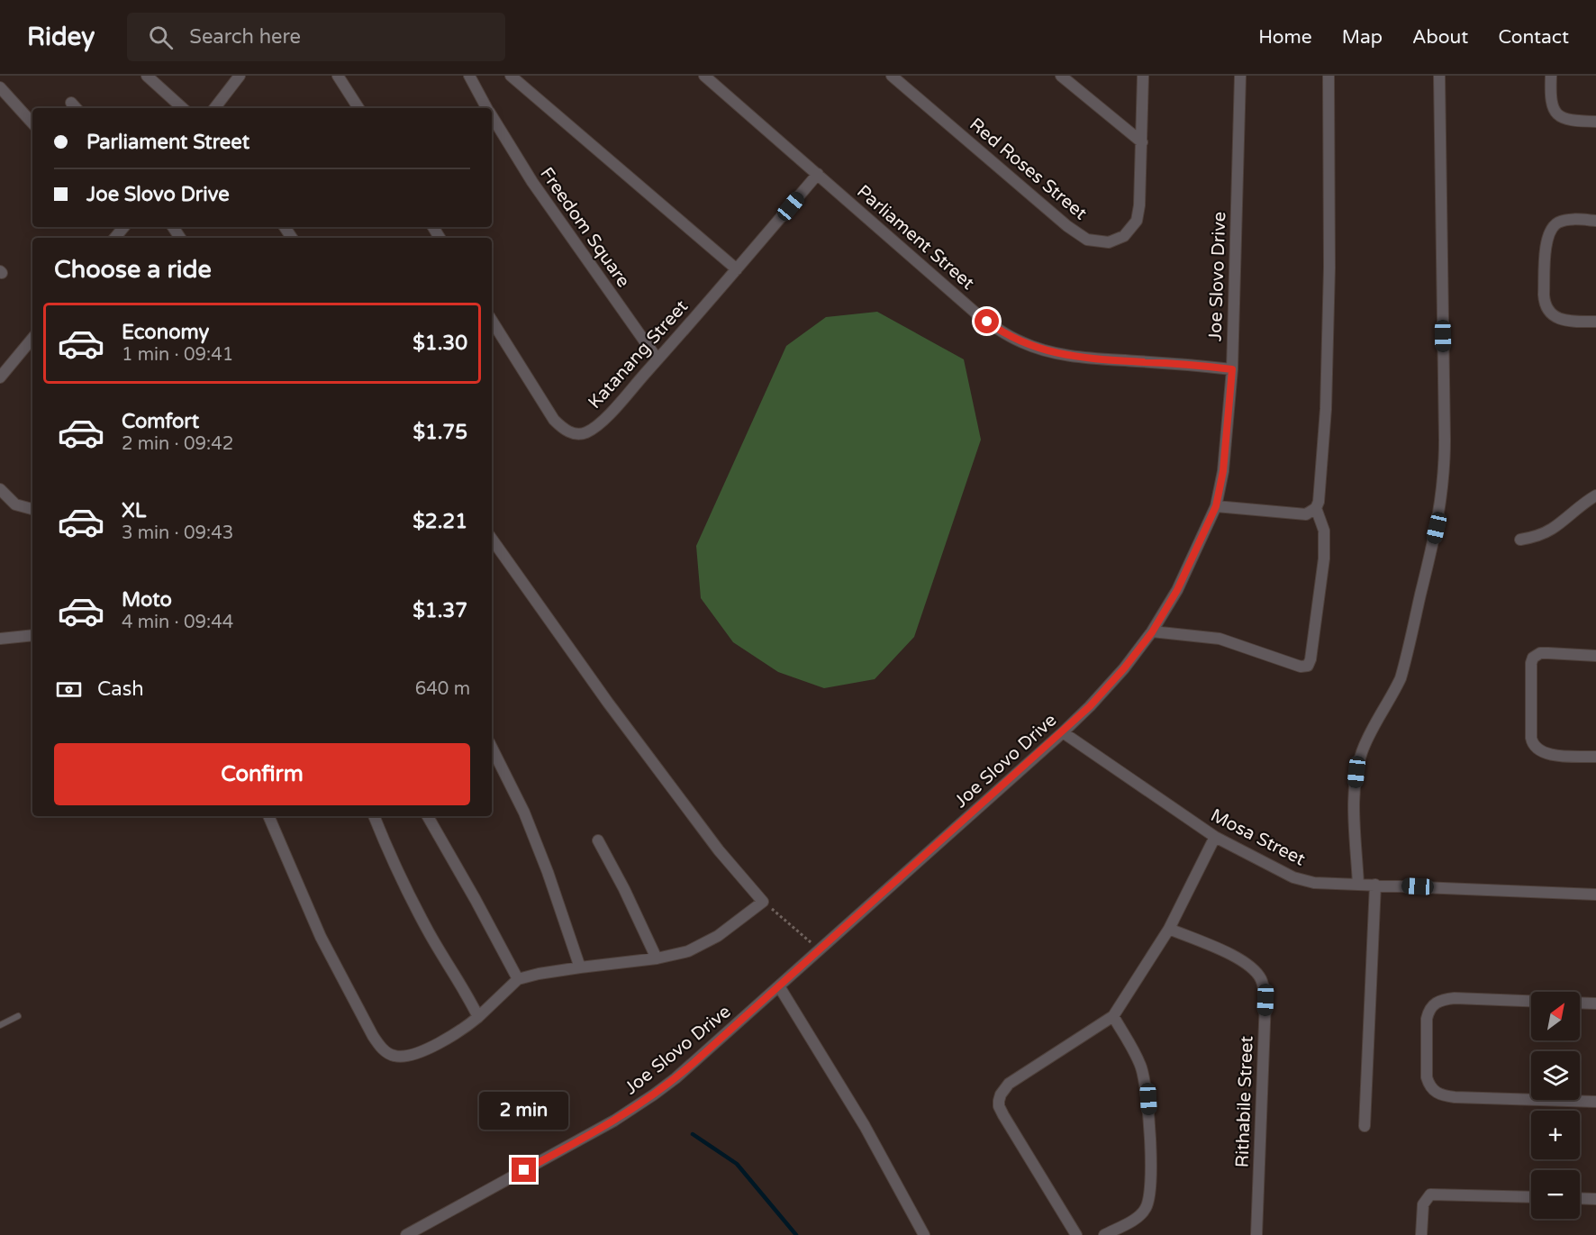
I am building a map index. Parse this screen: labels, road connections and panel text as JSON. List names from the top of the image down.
{
  "streets": {
    "street": [
      "Red Roses Street",
      "Freedom Square",
      "Parliament Street",
      "Joe Slovo Drive",
      "Katanang Street",
      "Mosa Street",
      "Rithabile Street"
    ]
  },
  "crossings": [
    ["Freedom Square", "Katanang Street"],
    ["Parliament Street", "Joe Slovo Drive"],
    ["Parliament Street", "Katanang Street"],
    ["Joe Slovo Drive", "Mosa Street"]
  ],
  "north": "top right",
  "page": {
    "header": "Ridey",
    "search": "Search here",
    "nav": [
      "Home",
      "Map",
      "About",
      "Contact"
    ],
    "banner": ["Parliament Street", "Joe Slovo Drive"],
    "heading": "Choose a ride",
    "list": [
      {
        "name": "Economy",
        "note": "1 min · 09:41",
        "value": "$1.30"
      },
      {
        "name": "Comfort",
        "note": "2 min · 09:42",
        "value": "$1.75"
      },
      {
        "name": "XL",
        "note": "3 min · 09:43",
        "value": "$2.21"
      },
      {
        "name": "Moto",
        "note": "4 min · 09:44",
        "value": "$1.37"
      }
    ],
    "pay": ["Cash", "640 m"],
    "buttons": "Confirm",
    "map_buttons": ["+", "−"],
    "bubble": "2 min"
  }
}
